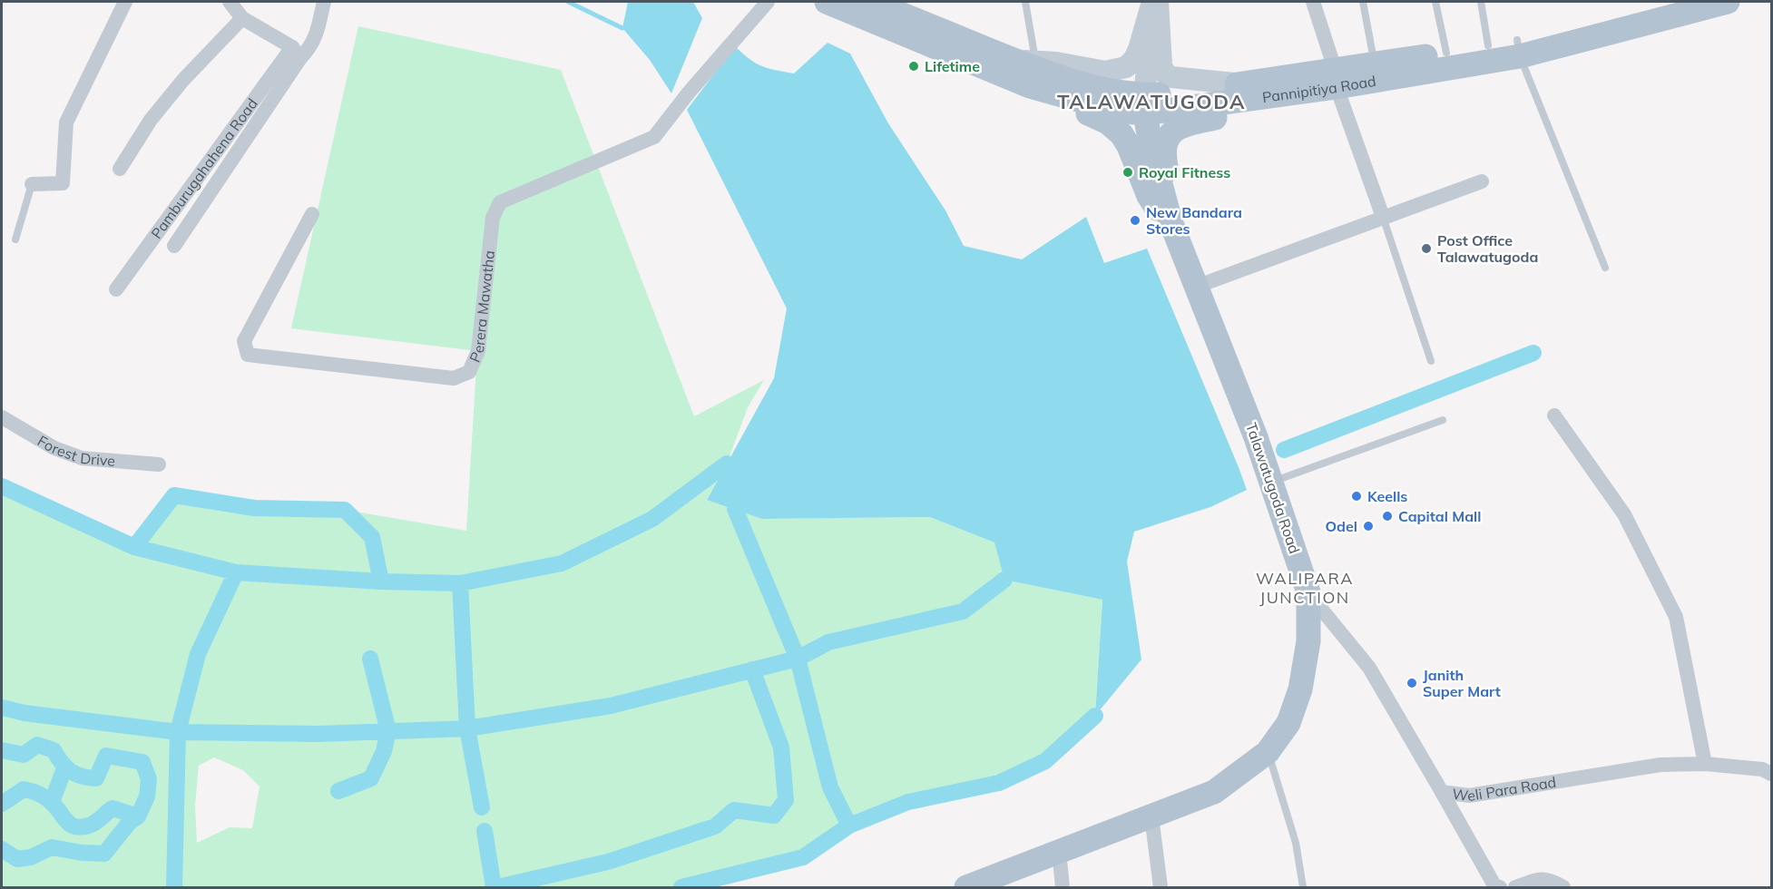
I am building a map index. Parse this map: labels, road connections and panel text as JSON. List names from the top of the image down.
{
  "streets": {
    "main road": ["Pannipitiya Road", "Talawatugoda Road"],
    "street": [
      "Pamburugahahena Road",
      "Perera Mawatha",
      "Forest Drive",
      "Weli Para Road"
    ]
  },
  "crossings": [
    ["Pannipitiya Road", "Talawatugoda Road"],
    ["Talawatugoda Road", "Weli Para Road"]
  ],
  "districts": ["TALAWATUGODA", "WALIPARA JUNCTION"],
  "places": [
    "Lifetime",
    "Royal Fitness",
    "New Bandara Stores",
    "Post Office Talawatugoda",
    "Keells",
    "Capital Mall",
    "Odel",
    "Janith Super Mart"
  ]
}
